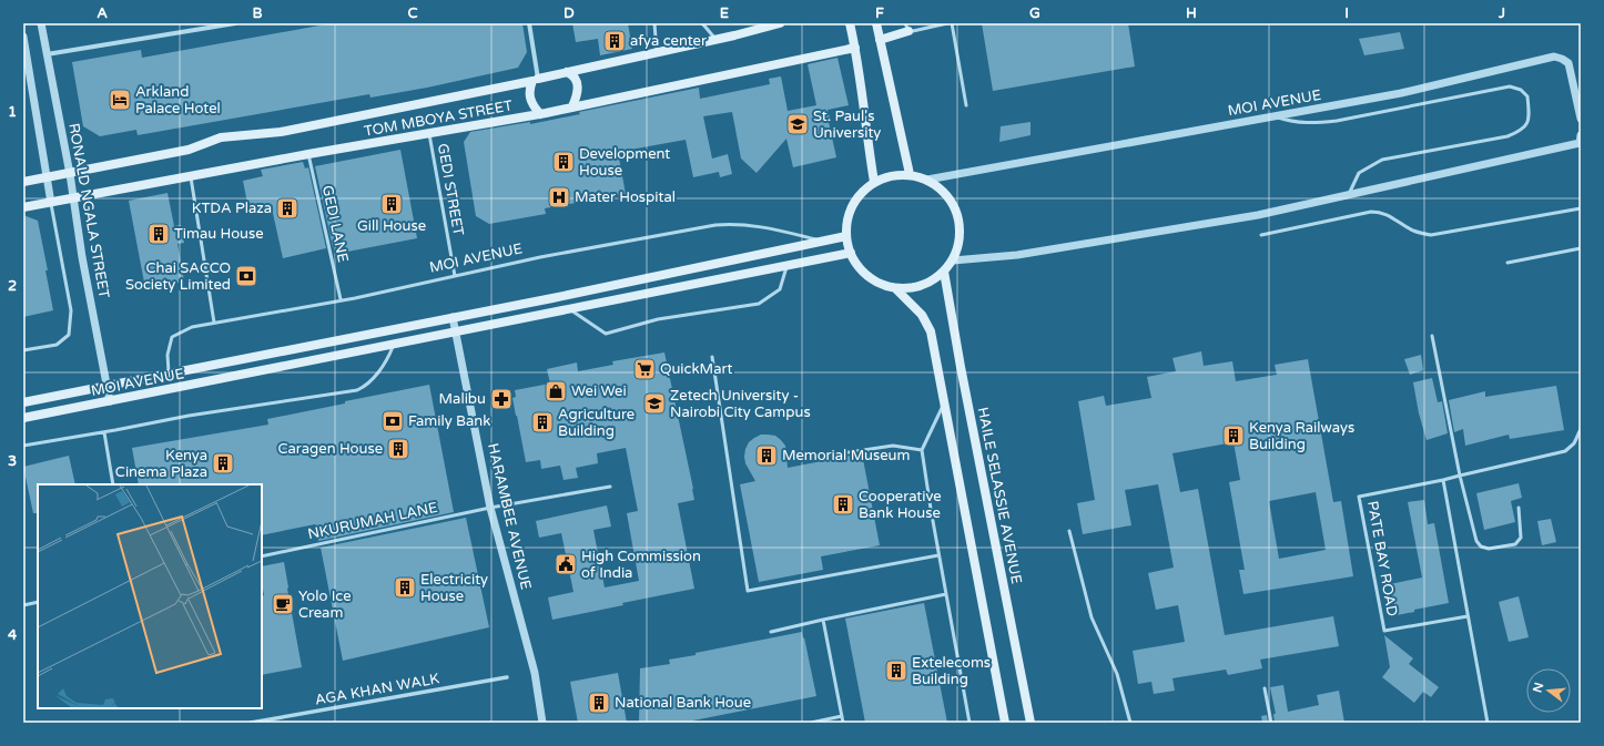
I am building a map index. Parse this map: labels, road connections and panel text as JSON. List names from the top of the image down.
{
  "streets": {
    "main road": ["MOI AVENUE", "TOM MBOYA STREET", "HAILE SELASSIE AVENUE"],
    "street": ["RONALD NGALA STREET", "HARAMBEE AVENUE", "AGA KHAN WALK"],
    "lane": [
      "GEDI STREET",
      "GEDI LANE",
      "NKURUMAH LANE",
      "PATE BAY ROAD"
    ]
  },
  "crossings": [
    ["MOI AVENUE", "GEDI STREET"],
    ["MOI AVENUE", "RONALD NGALA STREET"],
    ["MOI AVENUE", "GEDI LANE"],
    ["MOI AVENUE", "HAILE SELASSIE AVENUE"],
    ["MOI AVENUE", "HARAMBEE AVENUE"],
    ["TOM MBOYA STREET", "GEDI STREET"],
    ["TOM MBOYA STREET", "RONALD NGALA STREET"],
    ["TOM MBOYA STREET", "GEDI LANE"],
    ["HARAMBEE AVENUE", "NKURUMAH LANE"]
  ],
  "places": {
    "building": [
      "afya center",
      "Development House",
      "Gill House",
      "KTDA Plaza",
      "Timau House",
      "Agriculture Building",
      "Kenya Railways Building",
      "Caragen House",
      "Memorial Museum",
      "Kenya Cinema Plaza",
      "Cooperative Bank House",
      "Electricity House",
      "Extelecoms Building",
      "National Bank Houe"
    ],
    "hotel": ["Arkland Palace Hotel"],
    "school or university": ["St. Paul's University", "Zetech University - Nairobi City Campus"],
    "hospital": ["Mater Hospital"],
    "bank": ["Chai SACCO Society Limited", "Family Bank"],
    "supermarket": ["QuickMart"],
    "shop": ["Wei Wei"],
    "pharmacy": ["Malibu"],
    "public building": ["High Commission of India"],
    "cafe": ["Yolo Ice Cream"]
  },
  "north": "left",
  "grid": {
    "columns": [
      "A",
      "B",
      "C",
      "D",
      "E",
      "F",
      "G",
      "H",
      "I",
      "J"
    ],
    "rows": [
      "1",
      "2",
      "3",
      "4"
    ]
  }
}
